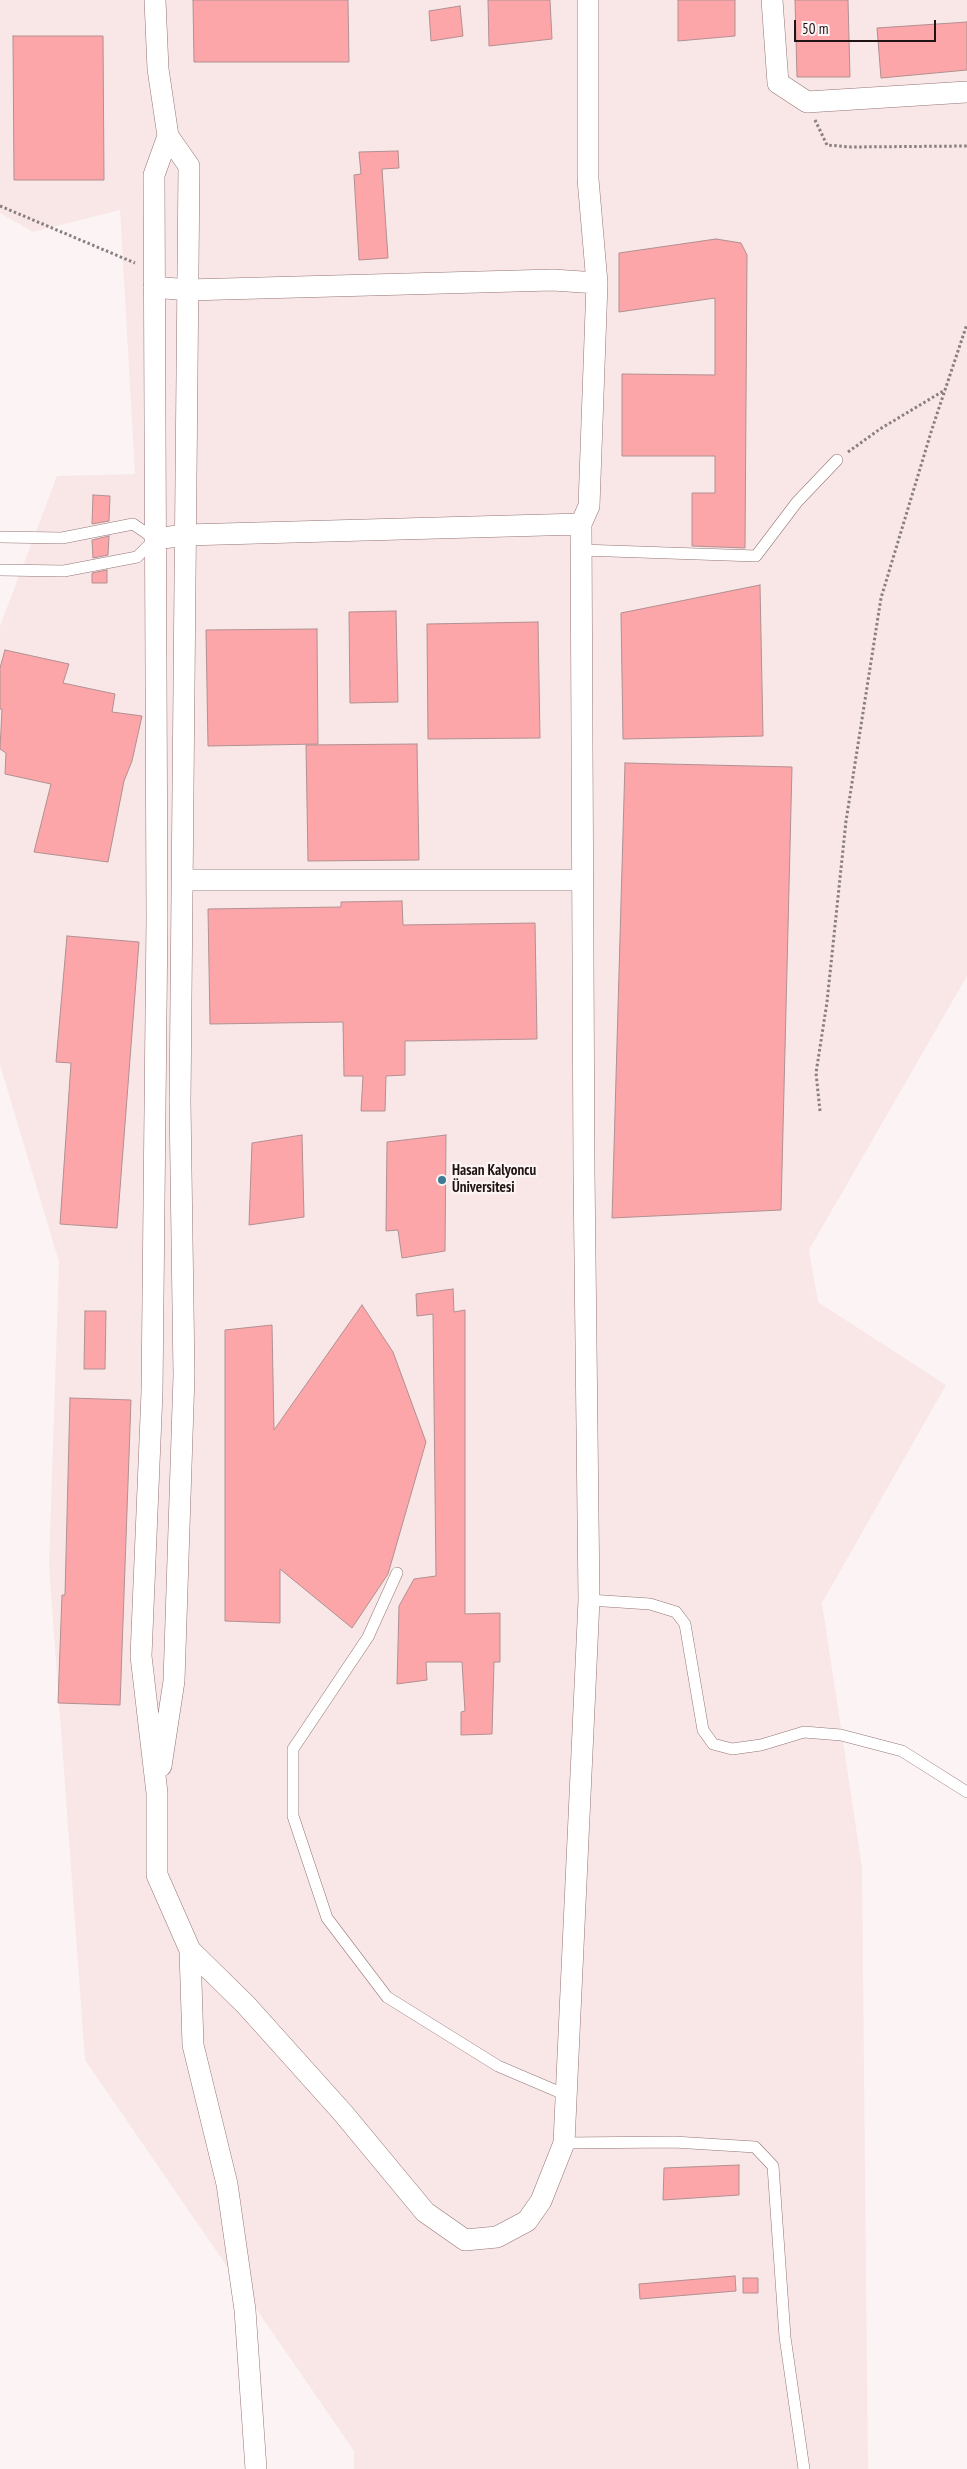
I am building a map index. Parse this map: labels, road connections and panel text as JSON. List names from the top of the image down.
{
  "places": ["Hasan Kalyoncu Üniversitesi"],
  "scale_bar": "50 m"
}
